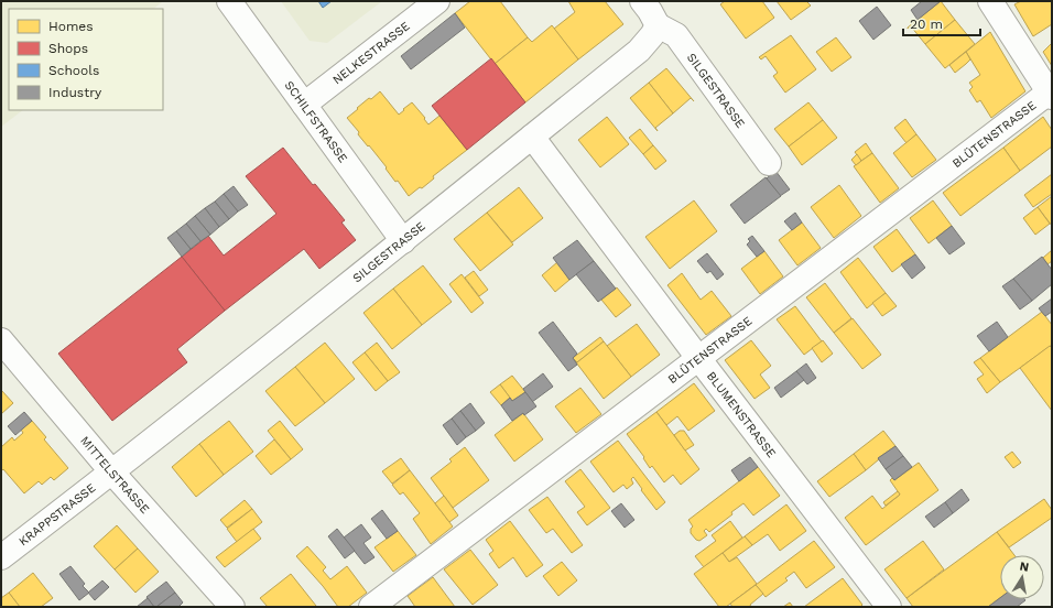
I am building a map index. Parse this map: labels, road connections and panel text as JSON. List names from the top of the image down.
{
  "streets": {
    "street": [
      "NELKESTRASSE",
      "SILGESTRASSE",
      "SCHILFSTRASSE",
      "BLÜTENSTRASSE",
      "BLUMENSTRASSE",
      "MITTELSTRASSE",
      "KRAPPSTRASSE"
    ]
  },
  "crossings": [
    ["NELKESTRASSE", "SCHILFSTRASSE"],
    ["SILGESTRASSE", "SCHILFSTRASSE"],
    ["SILGESTRASSE", "BLUMENSTRASSE"],
    ["SILGESTRASSE", "MITTELSTRASSE"],
    ["SILGESTRASSE", "KRAPPSTRASSE"],
    ["BLÜTENSTRASSE", "BLUMENSTRASSE"],
    ["MITTELSTRASSE", "KRAPPSTRASSE"]
  ],
  "legend": [
    "Homes",
    "Shops",
    "Schools",
    "Industry"
  ],
  "scale_bar": "20 m",
  "north": "top"
}
